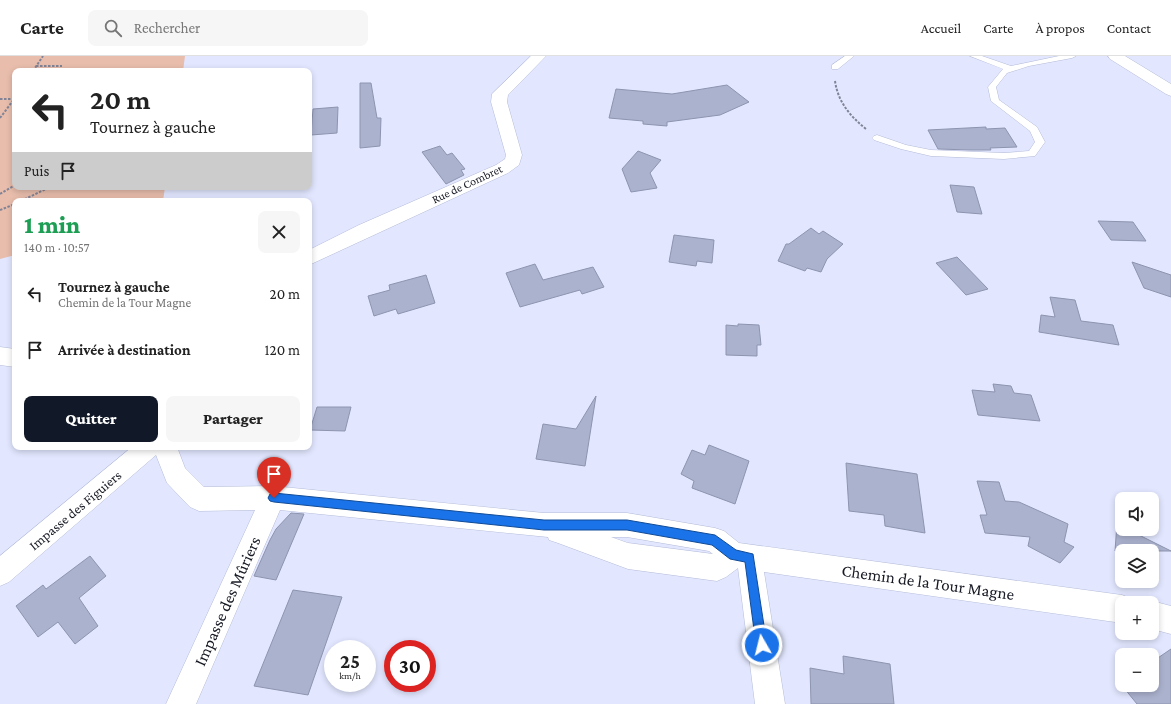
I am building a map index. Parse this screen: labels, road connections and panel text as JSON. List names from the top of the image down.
{
  "streets": {
    "street": [
      "Rue de Combret",
      "Impasse des Figuiers",
      "Chemin de la Tour Magne",
      "Impasse des Mûriers"
    ]
  },
  "page": {
    "header": "Carte",
    "search": "Rechercher",
    "nav": [
      "Accueil",
      "Carte",
      "À propos",
      "Contact"
    ],
    "turn": ["20 m", "Tournez à gauche"],
    "then": "Puis",
    "heading": ["1 min", "140 m · 10:57"],
    "list": [
      {
        "name": "Tournez à gauche",
        "note": "Chemin de la Tour Magne",
        "value": "20 m"
      },
      {
        "name": "Arrivée à destination",
        "value": "120 m"
      }
    ],
    "buttons": ["Quitter", "Partager"],
    "map_buttons": ["+", "−"],
    "speed": "25 km/h",
    "limit": "30"
  }
}
